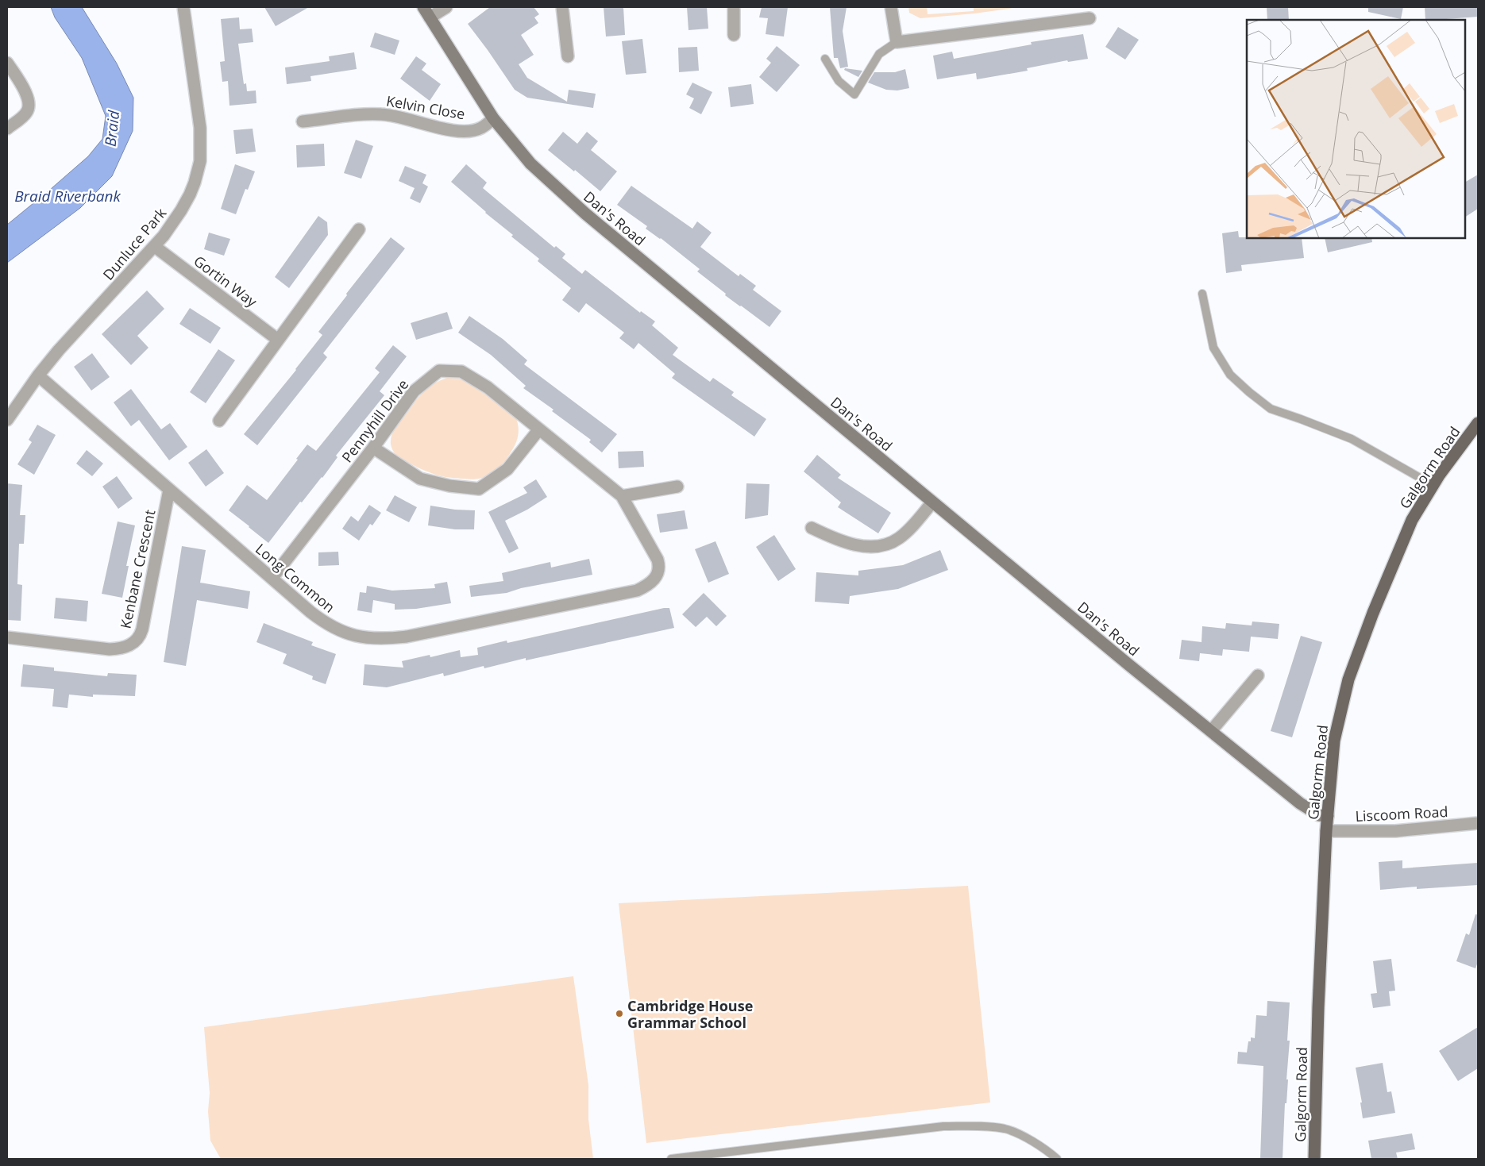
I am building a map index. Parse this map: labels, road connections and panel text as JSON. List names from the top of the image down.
{
  "streets": {
    "main road": ["Galgorm Road"],
    "street": [
      "Kelvin Close",
      "Dan's Road",
      "Dunluce Park",
      "Gortin Way",
      "Pennyhill Drive",
      "Kenbane Crescent",
      "Long Common",
      "Liscoom Road"
    ]
  },
  "crossings": [
    ["Kelvin Close", "Dan's Road"],
    ["Dan's Road", "Galgorm Road"],
    ["Dunluce Park", "Gortin Way"],
    ["Dunluce Park", "Long Common"],
    ["Pennyhill Drive", "Long Common"],
    ["Galgorm Road", "Liscoom Road"],
    ["Kenbane Crescent", "Long Common"]
  ],
  "water": ["Braid", "Braid Riverbank"],
  "places": ["Cambridge House Grammar School"]
}
